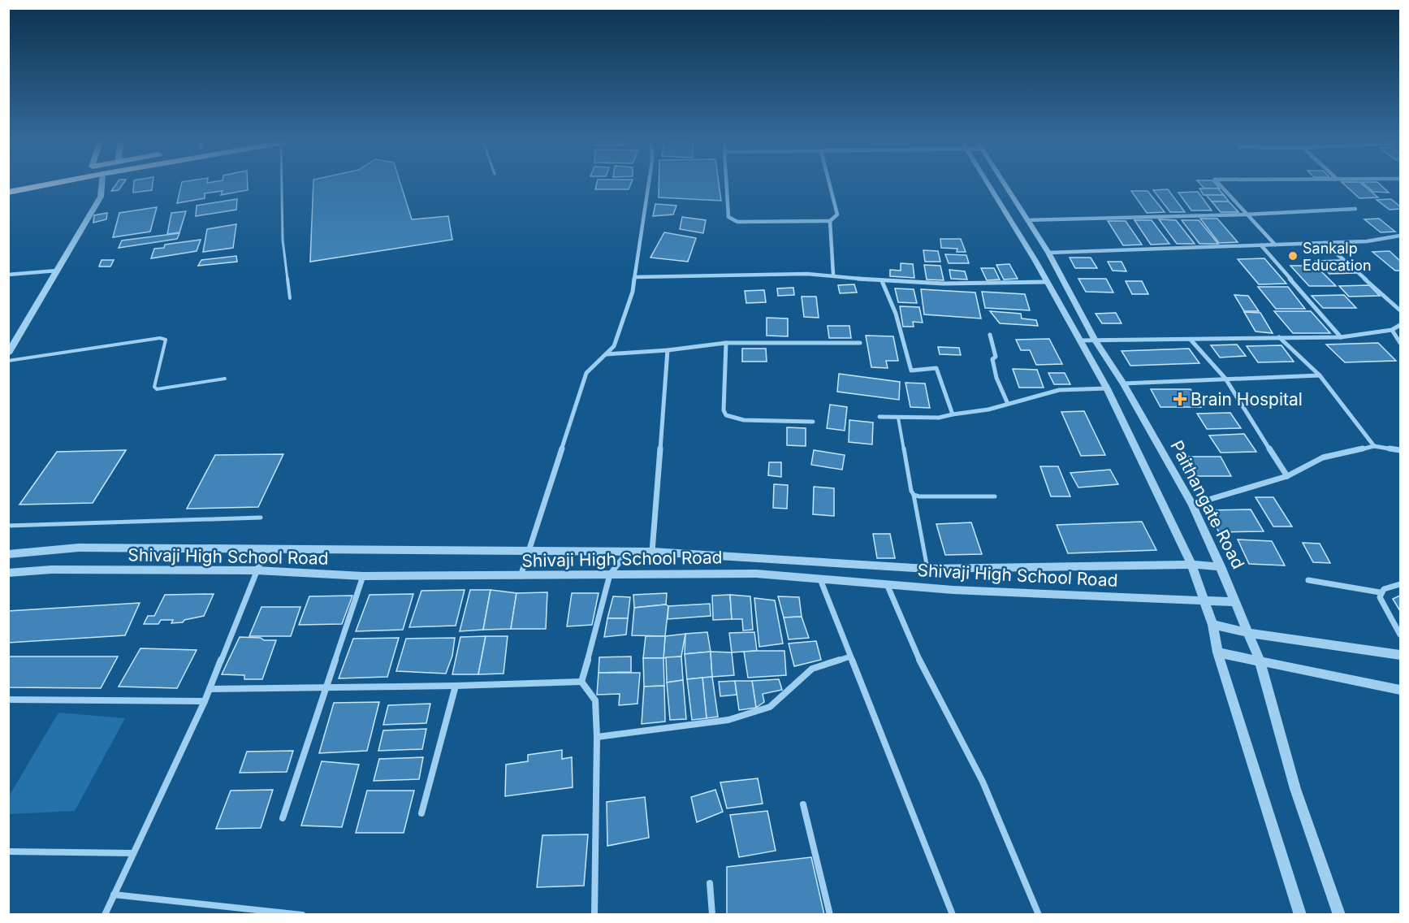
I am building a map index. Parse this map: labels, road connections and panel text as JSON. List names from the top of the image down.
{
  "streets": {
    "street": ["Paithangate Road", "Shivaji High School Road"]
  },
  "crossings": [
    ["Paithangate Road", "Shivaji High School Road"]
  ],
  "places": {
    "other": ["Sankalp Education"],
    "health": ["Brain Hospital"]
  }
}
